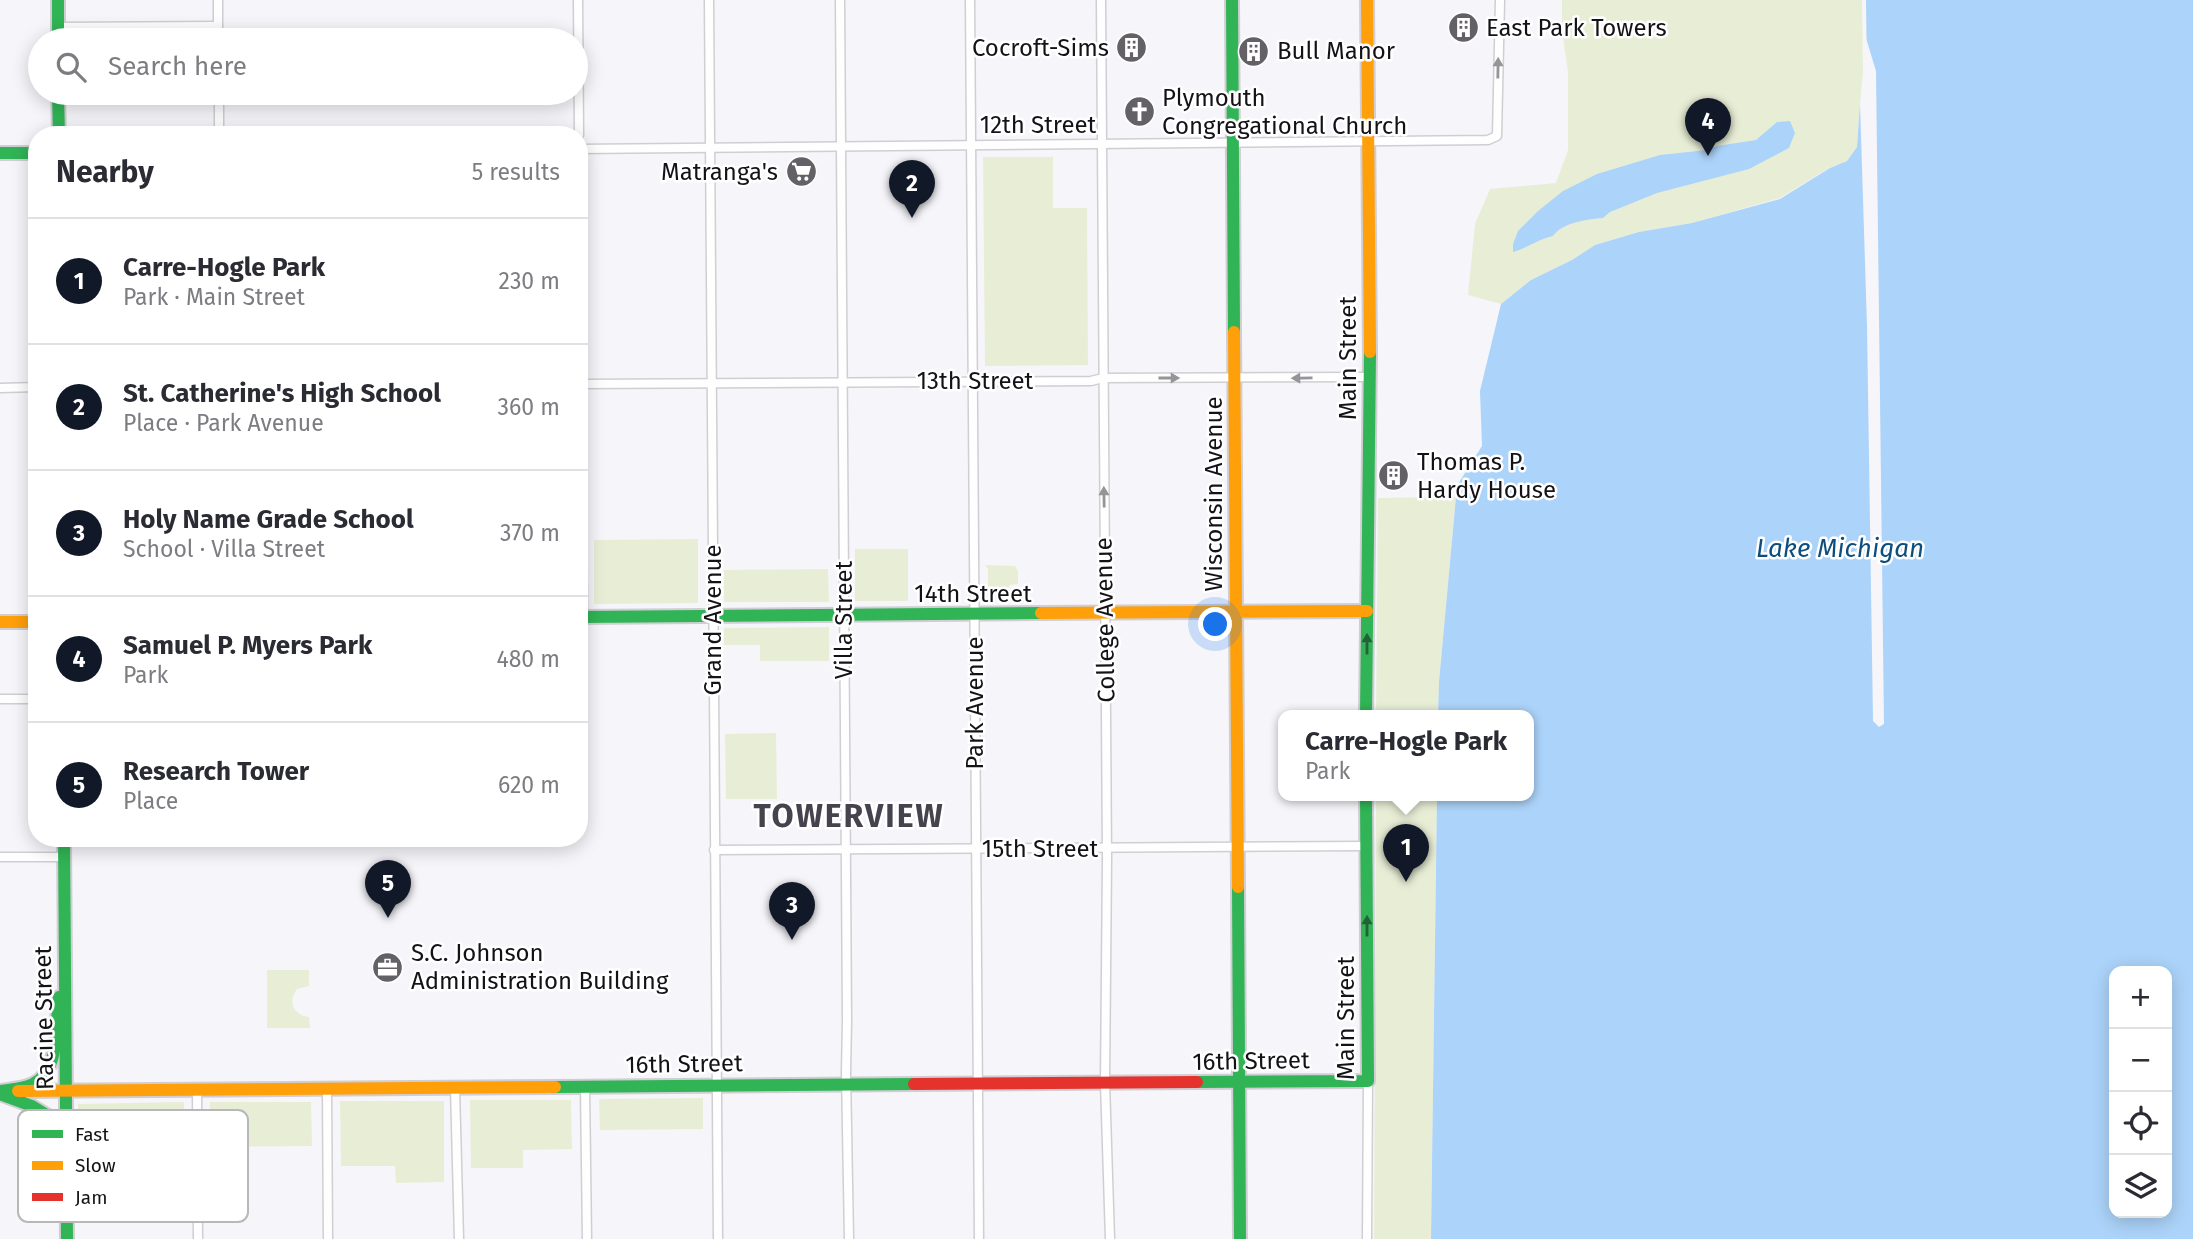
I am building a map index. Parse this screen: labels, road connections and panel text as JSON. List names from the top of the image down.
{
  "streets": {
    "street": [
      "12th Street",
      "Main Street",
      "13th Street",
      "Wisconsin Avenue",
      "14th Street",
      "Grand Avenue",
      "Villa Street",
      "College Avenue",
      "Park Avenue",
      "15th Street",
      "Racine Street",
      "16th Street"
    ]
  },
  "crossings": [
    ["12th Street", "Main Street"],
    ["12th Street", "Wisconsin Avenue"],
    ["12th Street", "Grand Avenue"],
    ["12th Street", "Villa Street"],
    ["12th Street", "College Avenue"],
    ["12th Street", "Park Avenue"],
    ["Main Street", "13th Street"],
    ["Main Street", "14th Street"],
    ["Main Street", "15th Street"],
    ["Main Street", "16th Street"],
    ["13th Street", "Wisconsin Avenue"],
    ["13th Street", "Grand Avenue"],
    ["13th Street", "Villa Street"],
    ["13th Street", "College Avenue"],
    ["13th Street", "Park Avenue"],
    ["Wisconsin Avenue", "14th Street"],
    ["Wisconsin Avenue", "15th Street"],
    ["Wisconsin Avenue", "16th Street"],
    ["14th Street", "Grand Avenue"],
    ["14th Street", "Villa Street"],
    ["14th Street", "College Avenue"],
    ["14th Street", "Park Avenue"],
    ["Grand Avenue", "15th Street"],
    ["Grand Avenue", "16th Street"],
    ["Villa Street", "15th Street"],
    ["Villa Street", "16th Street"],
    ["College Avenue", "15th Street"],
    ["College Avenue", "16th Street"],
    ["Park Avenue", "15th Street"],
    ["Park Avenue", "16th Street"],
    ["Racine Street", "16th Street"]
  ],
  "districts": ["TOWERVIEW"],
  "water": ["Lake Michigan"],
  "places": {
    "building": [
      "East Park Towers",
      "Cocroft-Sims",
      "Bull Manor",
      "Thomas P. Hardy House"
    ],
    "church": ["Plymouth Congregational Church"],
    "supermarket": ["Matranga's"],
    "office": ["S.C. Johnson Administration Building"]
  },
  "legend": ["Fast", "Slow", "Jam"],
  "page": {
    "search": "Search here",
    "pins": [
      "4",
      "2",
      "1",
      "5",
      "3"
    ],
    "heading": ["Nearby", "5 results"],
    "list": [
      {
        "mark": "1",
        "name": "Carre-Hogle Park",
        "note": "Park · Main Street",
        "value": "230 m"
      },
      {
        "mark": "2",
        "name": "St. Catherine's High School",
        "note": "Place · Park Avenue",
        "value": "360 m"
      },
      {
        "mark": "3",
        "name": "Holy Name Grade School",
        "note": "School · Villa Street",
        "value": "370 m"
      },
      {
        "mark": "4",
        "name": "Samuel P. Myers Park",
        "note": "Park",
        "value": "480 m"
      },
      {
        "mark": "5",
        "name": "Research Tower",
        "note": "Place",
        "value": "620 m"
      }
    ],
    "popup": ["Carre-Hogle Park", "Park"],
    "map_buttons": ["+", "−"]
  }
}
